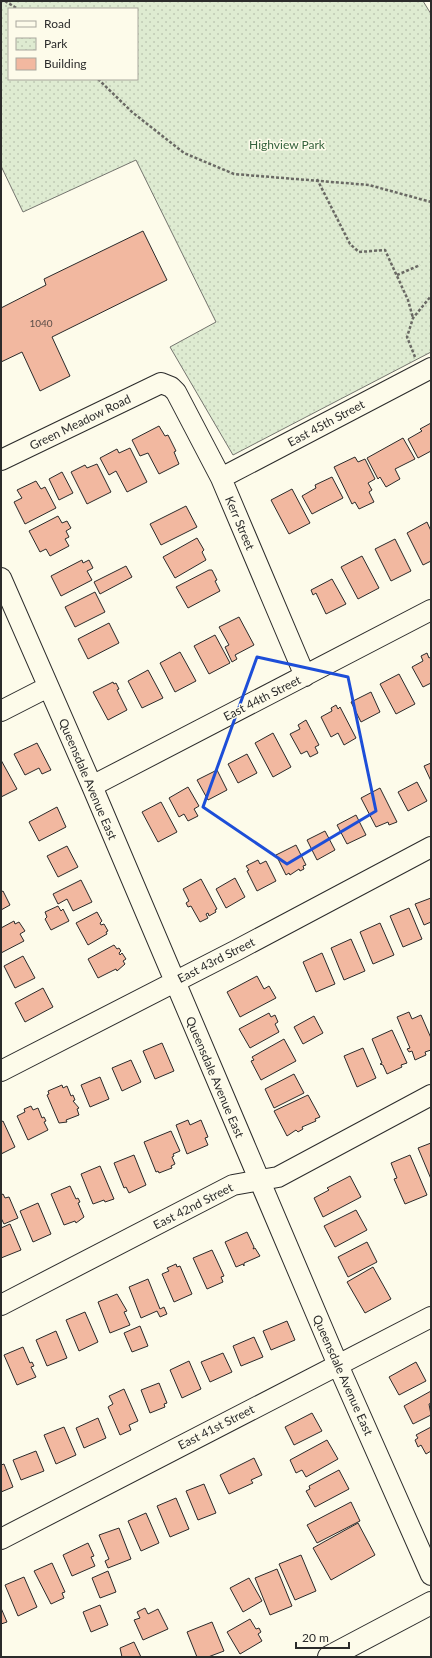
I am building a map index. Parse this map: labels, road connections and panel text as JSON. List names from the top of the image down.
{
  "streets": {
    "street": [
      "Green Meadow Road",
      "East 45th Street",
      "Kerr Street",
      "East 44th Street",
      "Queensdale Avenue East",
      "East 43rd Street",
      "East 42nd Street",
      "East 41st Street"
    ]
  },
  "crossings": [
    ["Green Meadow Road", "Kerr Street"],
    ["East 45th Street", "Kerr Street"],
    ["Kerr Street", "East 44th Street"],
    ["East 44th Street", "Queensdale Avenue East"],
    ["Queensdale Avenue East", "East 43rd Street"],
    ["Queensdale Avenue East", "East 42nd Street"],
    ["Queensdale Avenue East", "East 41st Street"]
  ],
  "parks": ["Highview Park"],
  "house_numbers": ["1040"],
  "legend": ["Road", "Park", "Building"],
  "scale_bar": "20 m"
}
